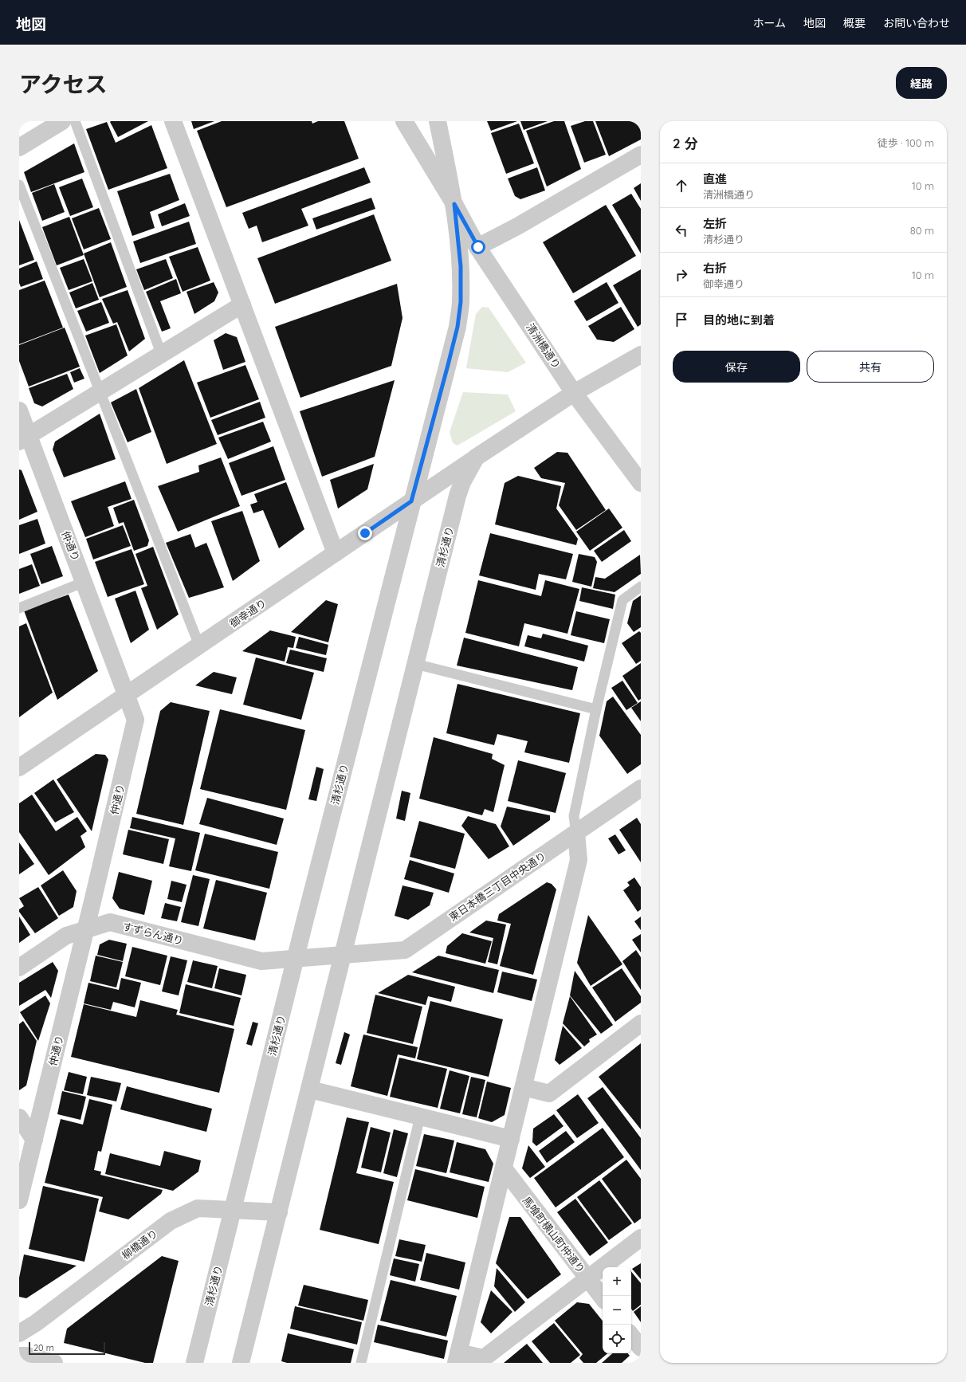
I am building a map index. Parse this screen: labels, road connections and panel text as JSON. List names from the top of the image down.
{
  "streets": {
    "street": [
      "清洲橋通り",
      "仲通り",
      "清杉通り",
      "御幸通り",
      "東日本橋三丁目中央通り",
      "すずらん通り",
      "馬喰町横山町仲通り",
      "柳橋通り"
    ]
  },
  "crossings": [
    ["清洲橋通り", "清杉通り"],
    ["清洲橋通り", "御幸通り"],
    ["仲通り", "御幸通り"],
    ["仲通り", "すずらん通り"],
    ["清杉通り", "御幸通り"],
    ["清杉通り", "東日本橋三丁目中央通り"],
    ["清杉通り", "すずらん通り"],
    ["清杉通り", "柳橋通り"],
    ["東日本橋三丁目中央通り", "すずらん通り"]
  ],
  "scale_bar": "20 m",
  "page": {
    "header": "地図",
    "nav": [
      "ホーム",
      "地図",
      "概要",
      "お問い合わせ"
    ],
    "title": "アクセス",
    "buttons": [
      "経路",
      ["保存", "共有"]
    ],
    "heading": ["2 分", "徒歩 · 100 m"],
    "list": [
      ["直進", "清洲橋通り", "10 m"],
      ["左折", "清杉通り", "80 m"],
      ["右折", "御幸通り", "10 m"],
      "目的地に到着"
    ],
    "map_buttons": ["+", "−"],
    "scale": "20 m"
  }
}
